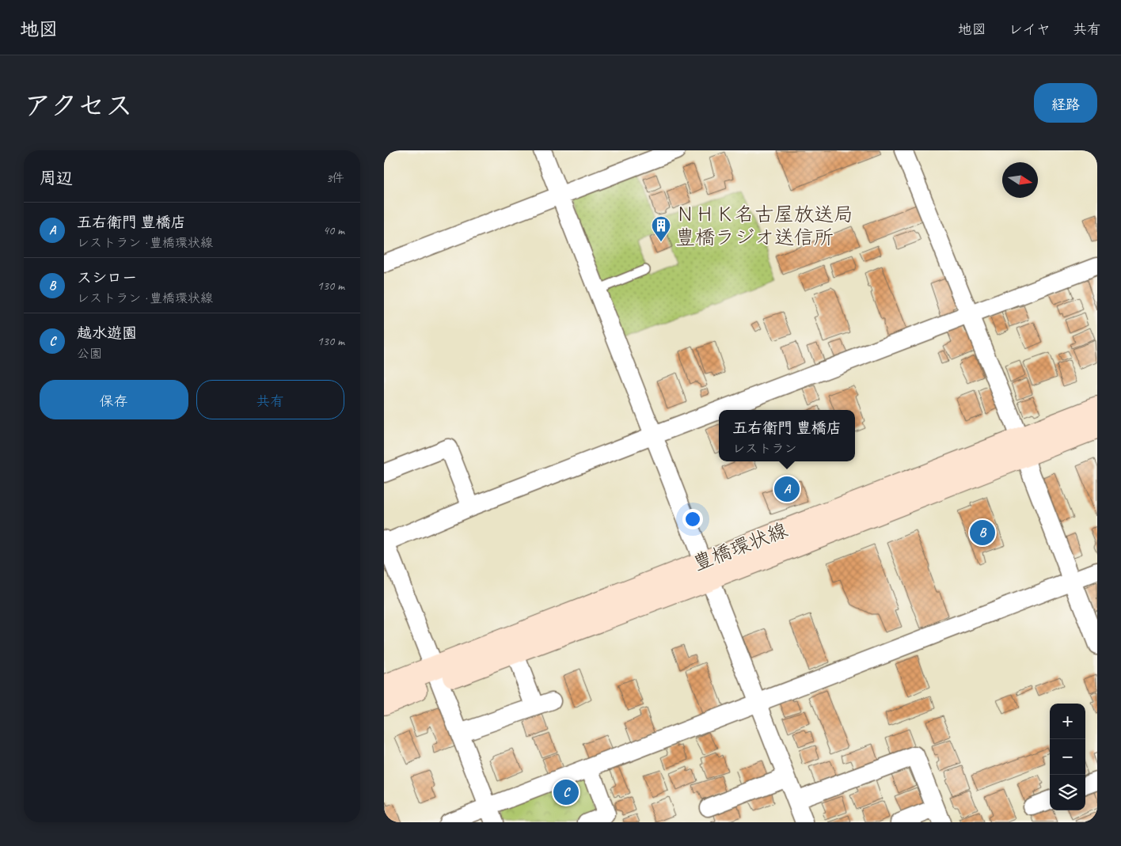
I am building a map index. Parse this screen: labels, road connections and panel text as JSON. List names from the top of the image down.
{
  "streets": {
    "main road": ["豊橋環状線"]
  },
  "places": {
    "building": ["ＮＨＫ名古屋放送局 豊橋ラジオ送信所"]
  },
  "north": "right",
  "page": {
    "header": "地図",
    "nav": ["地図", "レイヤ", "共有"],
    "title": "アクセス",
    "buttons": [
      "経路",
      ["保存", "共有"]
    ],
    "heading": ["周辺", "3件"],
    "list": [
      {
        "mark": "A",
        "name": "五右衛門 豊橋店",
        "note": "レストラン · 豊橋環状線",
        "value": "40 m"
      },
      {
        "mark": "B",
        "name": "スシロー",
        "note": "レストラン · 豊橋環状線",
        "value": "130 m"
      },
      {
        "mark": "C",
        "name": "越水遊園",
        "note": "公園",
        "value": "130 m"
      }
    ],
    "popup": ["五右衛門 豊橋店", "レストラン"],
    "pins": ["A", "B", "C"],
    "map_buttons": ["+", "−"]
  }
}
